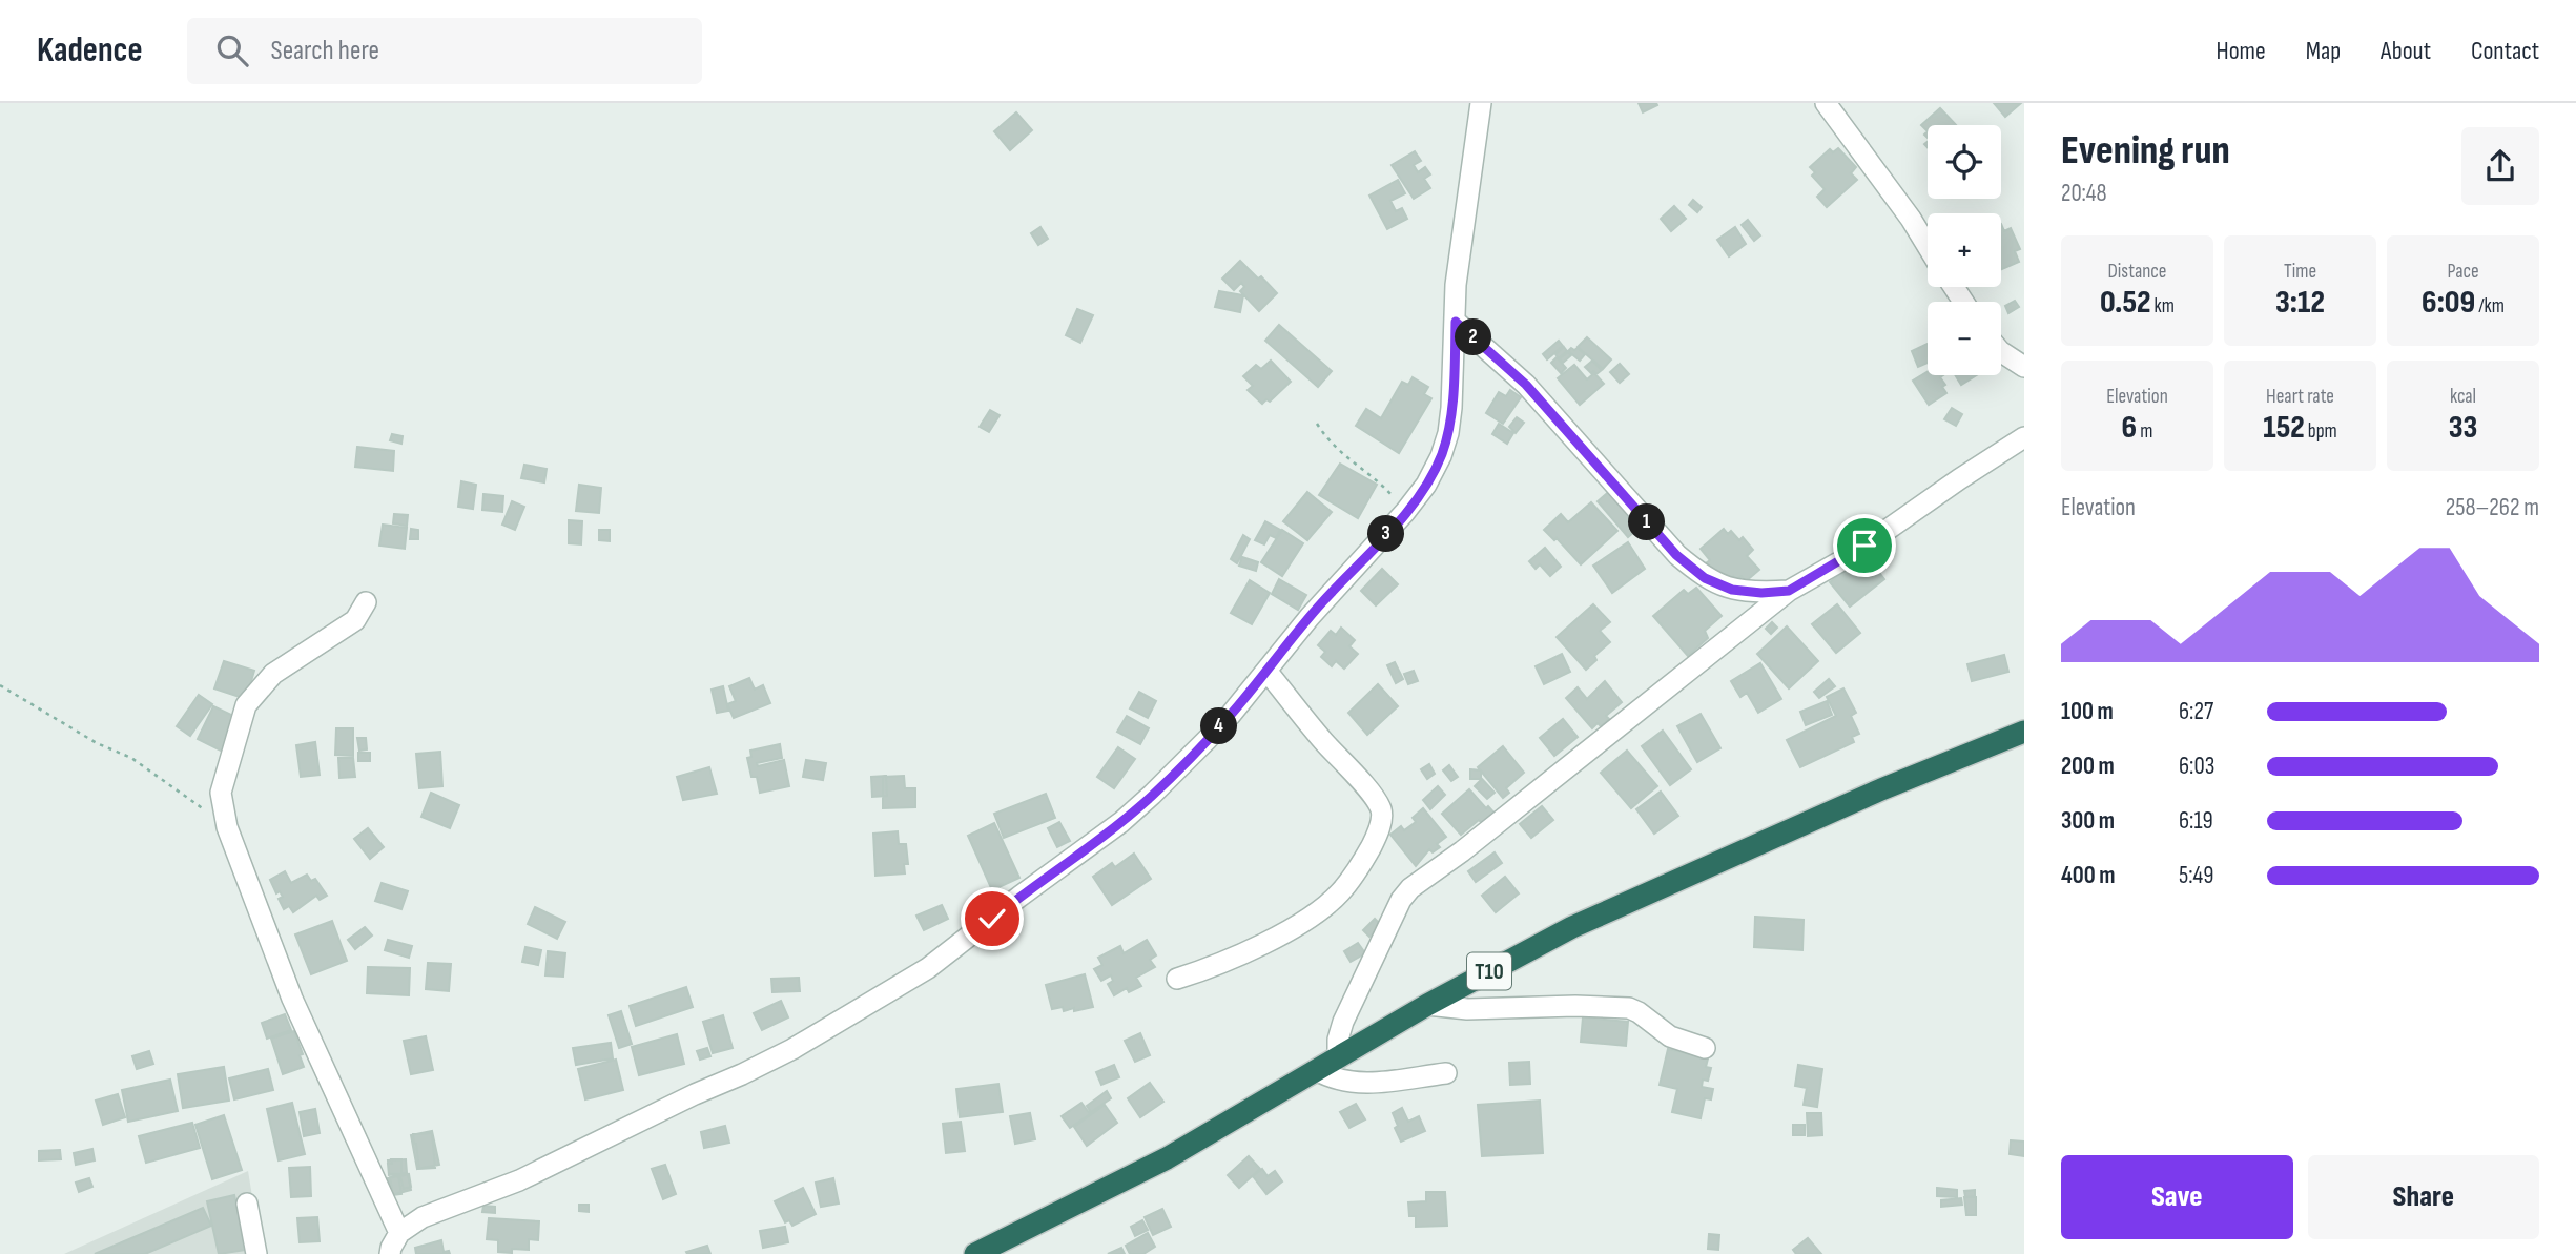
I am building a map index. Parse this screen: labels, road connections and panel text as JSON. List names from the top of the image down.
{
  "streets": {
    "highway": ["T10"]
  },
  "page": {
    "header": "Kadence",
    "search": "Search here",
    "nav": [
      "Home",
      "Map",
      "About",
      "Contact"
    ],
    "heading": ["Evening run", "20:48"],
    "map_buttons": ["+", "−"],
    "stats": [
      ["Distance", "0.52 km"],
      ["Time", "3:12"],
      ["Pace", "6:09 /km"],
      ["Elevation", "6 m"],
      ["Heart rate", "152 bpm"],
      ["kcal", "33"]
    ],
    "pins": [
      "2",
      "1",
      "3",
      "4"
    ],
    "chart": ["Elevation", "258–262 m"],
    "list": [
      {
        "name": "100 m",
        "note": "6:27"
      },
      {
        "name": "200 m",
        "note": "6:03"
      },
      {
        "name": "300 m",
        "note": "6:19"
      },
      {
        "name": "400 m",
        "note": "5:49"
      }
    ],
    "buttons": ["Save", "Share"]
  }
}
